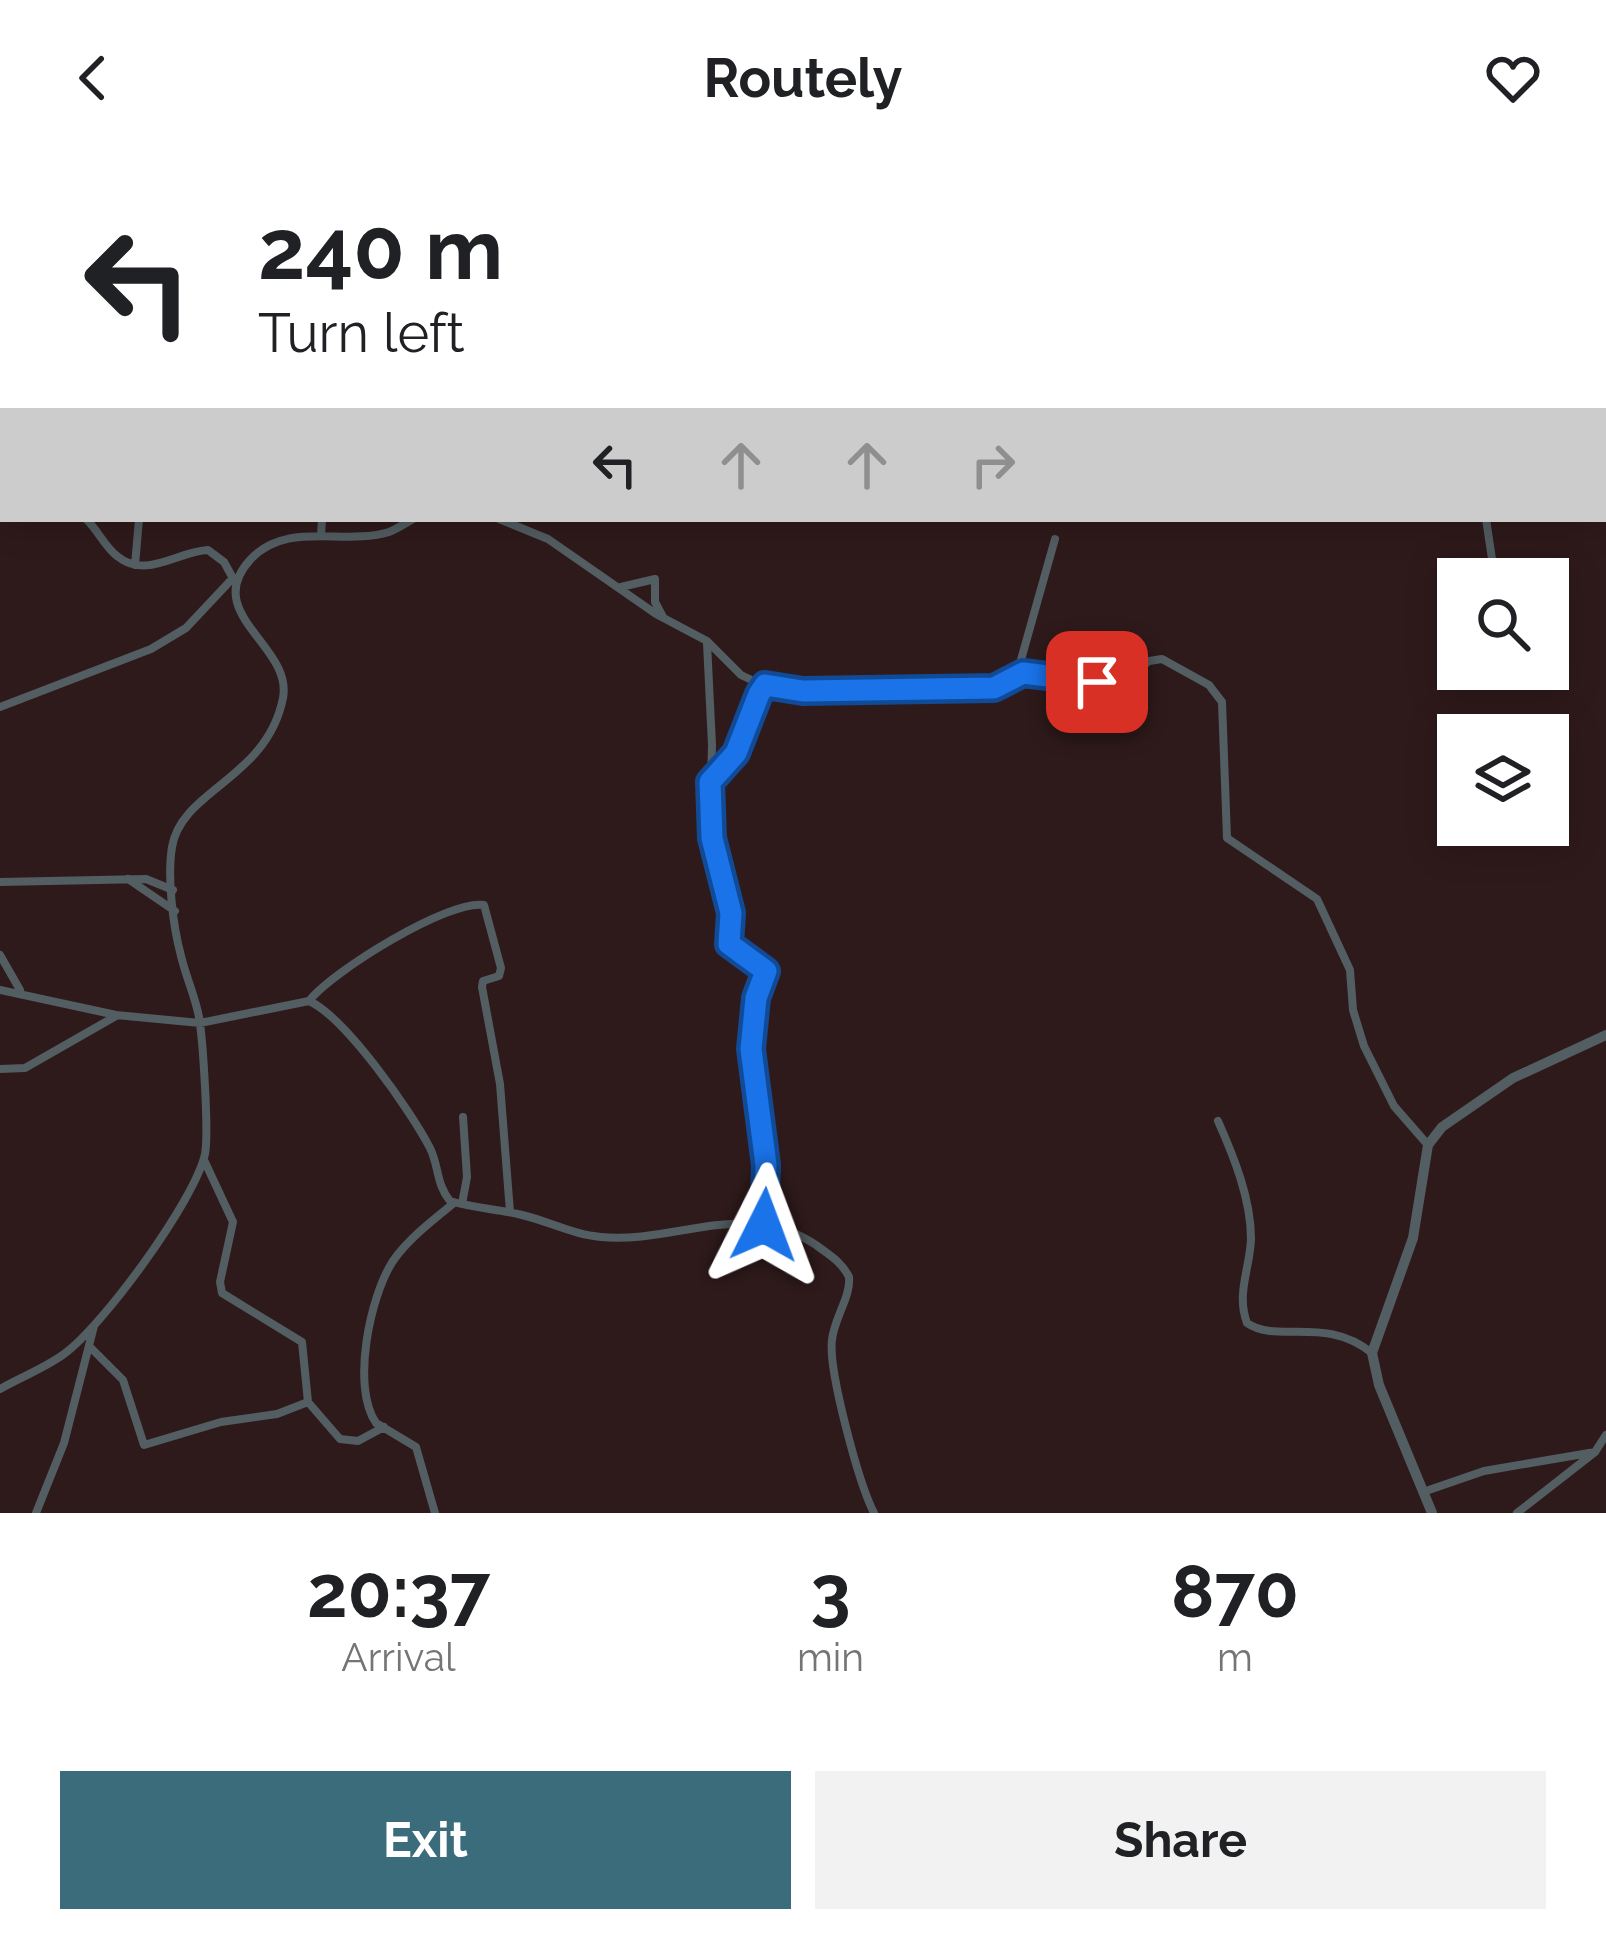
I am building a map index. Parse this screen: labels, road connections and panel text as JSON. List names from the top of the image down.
{
  "page": {
    "header": "Routely",
    "turn": ["240 m", "Turn left"],
    "eta": [
      "20:37",
      "Arrival",
      "3",
      "min",
      "870",
      "m"
    ],
    "buttons": ["Exit", "Share"]
  }
}
